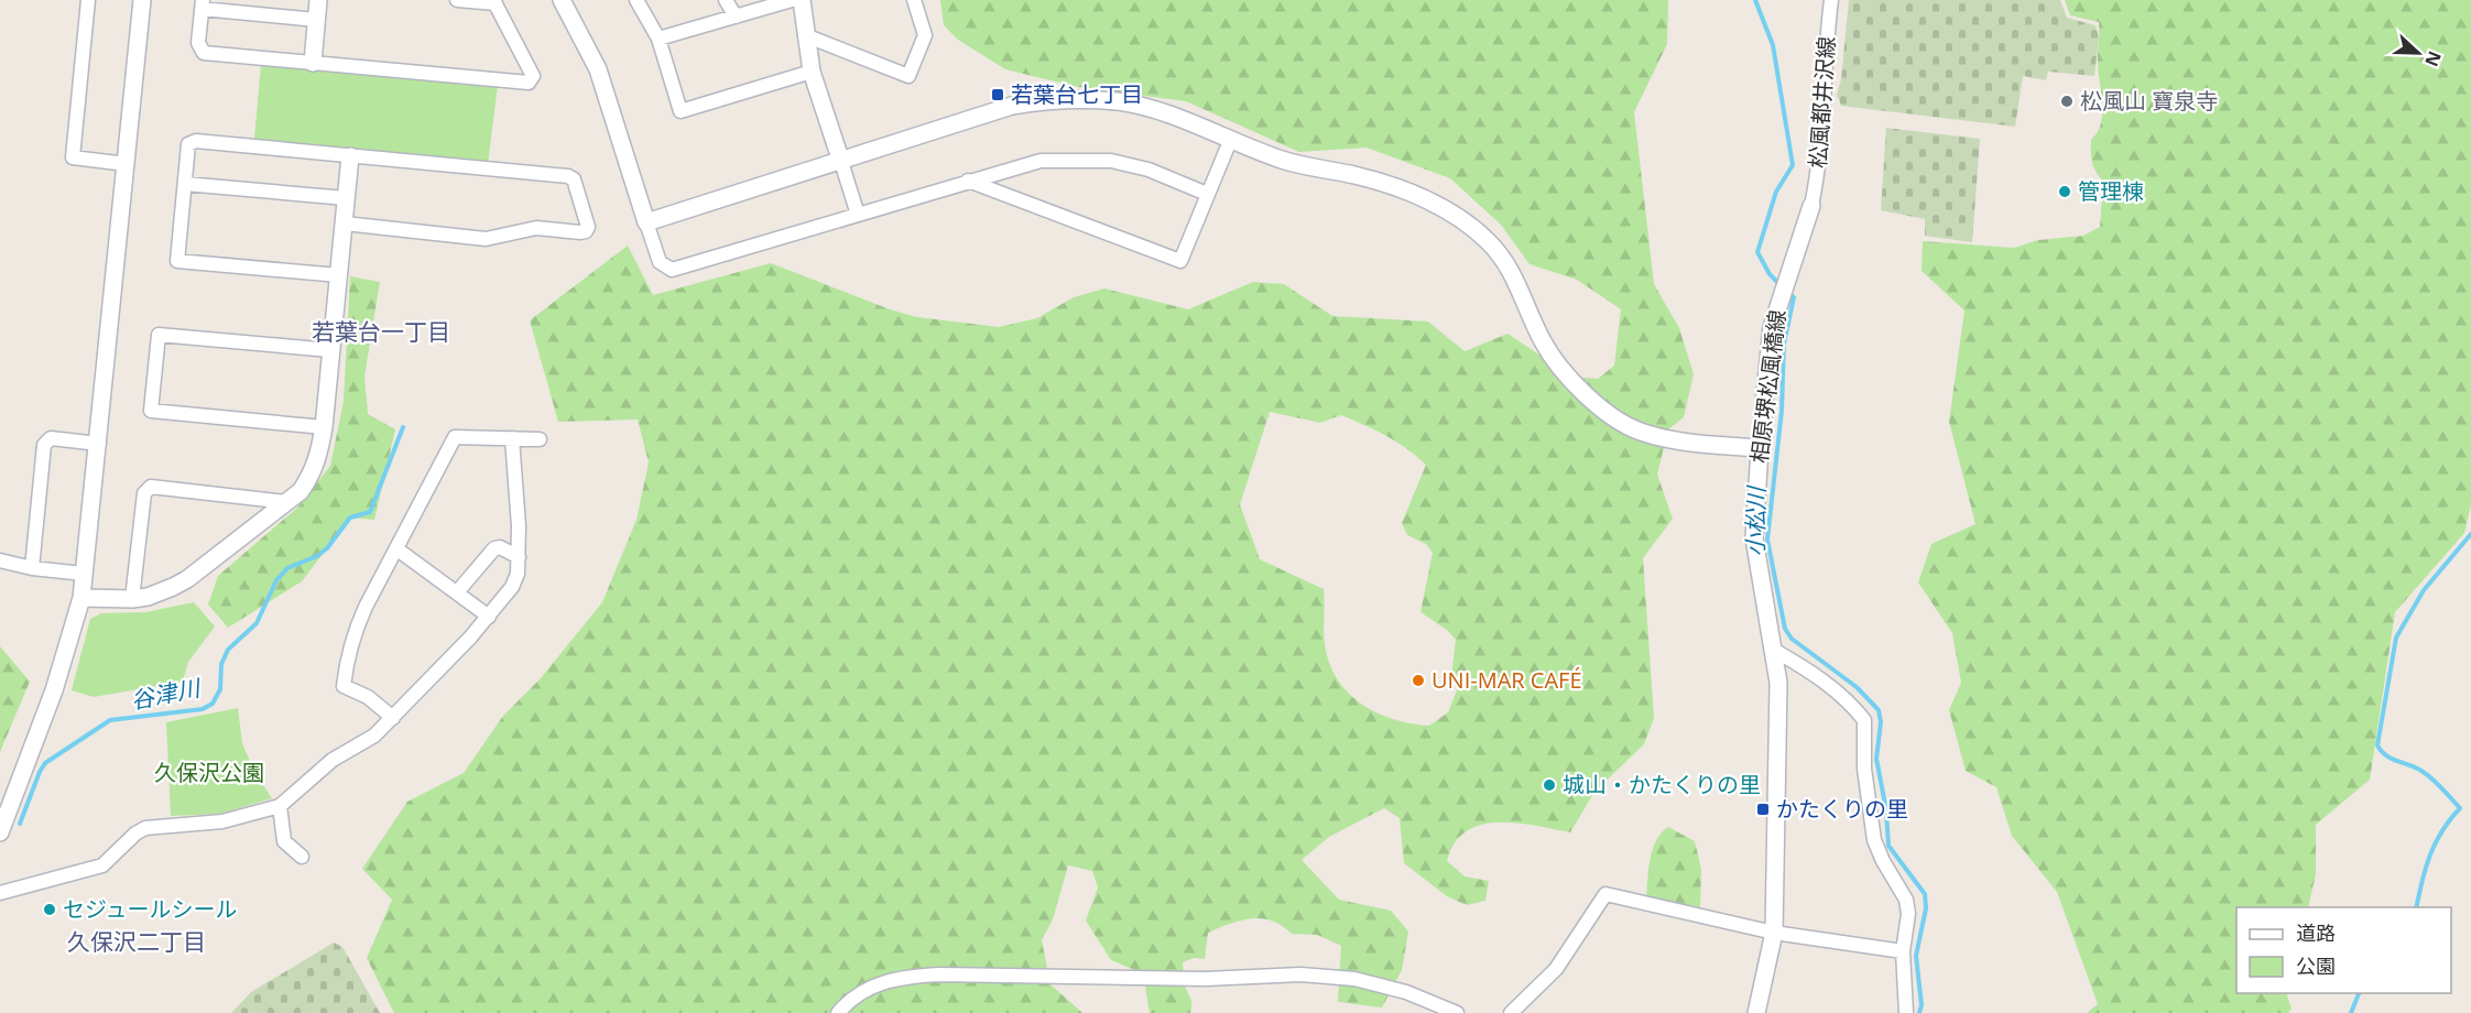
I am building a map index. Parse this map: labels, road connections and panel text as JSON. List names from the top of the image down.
{
  "streets": {
    "street": ["松風都井沢線", "相原堺松風橋線"]
  },
  "crossings": [
    ["松風都井沢線", "相原堺松風橋線"]
  ],
  "districts": ["若葉台一丁目", "久保沢二丁目"],
  "water": ["小松川", "谷津川"],
  "parks": ["久保沢公園"],
  "places": {
    "transit": ["若葉台七丁目", "かたくりの里"],
    "other": [
      "松風山 寶泉寺",
      "管理棟",
      "UNI-MAR CAFÉ",
      "城山・かたくりの里",
      "セジュールシール"
    ]
  },
  "legend": ["道路", "公園"],
  "north": "right"
}
